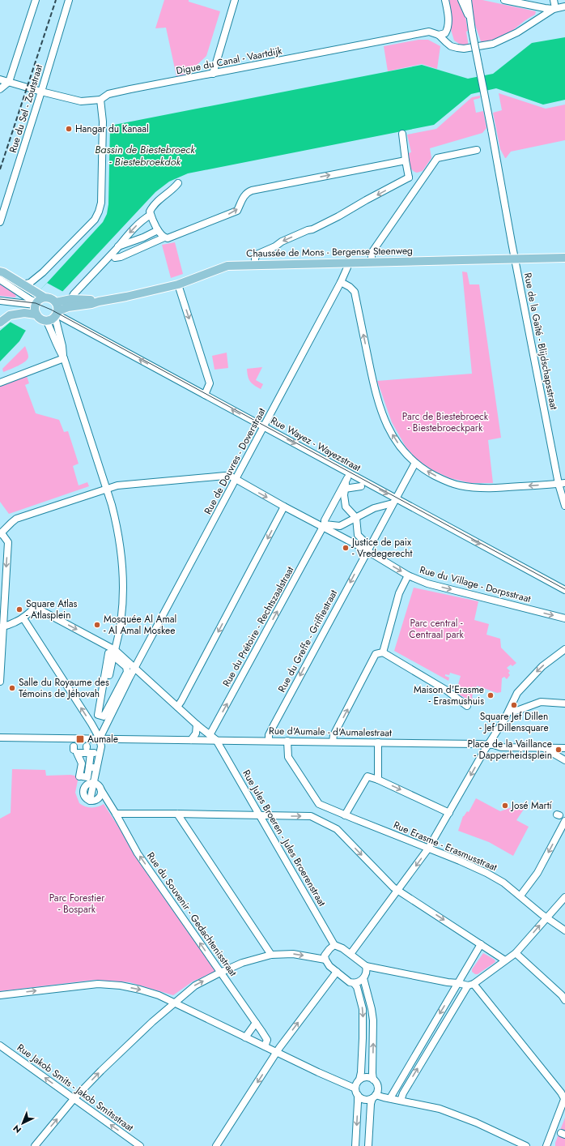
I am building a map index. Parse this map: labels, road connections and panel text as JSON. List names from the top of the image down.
{
  "streets": {
    "main road": ["Chaussée de Mons - Bergense Steenweg"],
    "street": [
      "Digue du Canal - Vaartdijk",
      "Rue du Sel - Zoutstraat",
      "Rue de la Gaîté - Blijdschapsstraat",
      "Rue Wayez - Wayezstraat",
      "Rue de Douvres - Doverstraat",
      "Rue du Village - Dorpsstraat",
      "Rue du Prétoire - Rechtszaalstraat",
      "Rue du Greffe - Griffiestraat",
      "Rue d'Aumale - d'Aumalestraat",
      "Rue Jules Broeren - Jules Broerenstraat",
      "Rue Erasme - Erasmusstraat",
      "Rue du Souvenir - Gedachtenisstraat",
      "Rue Jakob Smits - Jakob Smitsstraat"
    ]
  },
  "crossings": [
    ["Chaussée de Mons - Bergense Steenweg", "Rue de la Gaîté - Blijdschapsstraat"],
    ["Chaussée de Mons - Bergense Steenweg", "Rue Wayez - Wayezstraat"],
    ["Chaussée de Mons - Bergense Steenweg", "Rue de Douvres - Doverstraat"],
    ["Rue Wayez - Wayezstraat", "Rue de Douvres - Doverstraat"],
    ["Rue Wayez - Wayezstraat", "Rue du Greffe - Griffiestraat"],
    ["Rue de Douvres - Doverstraat", "Rue du Village - Dorpsstraat"],
    ["Rue de Douvres - Doverstraat", "Rue d'Aumale - d'Aumalestraat"],
    ["Rue du Village - Dorpsstraat", "Rue du Prétoire - Rechtszaalstraat"],
    ["Rue du Village - Dorpsstraat", "Rue du Greffe - Griffiestraat"],
    ["Rue du Greffe - Griffiestraat", "Rue d'Aumale - d'Aumalestraat"],
    ["Rue d'Aumale - d'Aumalestraat", "Rue Jules Broeren - Jules Broerenstraat"],
    ["Rue d'Aumale - d'Aumalestraat", "Rue Erasme - Erasmusstraat"]
  ],
  "one_way": ["Rue du Village - Dorpsstraat", "Rue Jakob Smits - Jakob Smitsstraat"],
  "water": ["Bassin de Biestebroeck - Biestebroekdok"],
  "parks": ["Parc de Biestebroeck - Biestebroeckpark", "Parc central - Centraal park", "Parc Forestier - Bospark"],
  "places": {
    "other": [
      "Hangar du Kanaal",
      "Justice de paix - Vredegerecht",
      "Square Atlas - Atlasplein",
      "Mosquée Al Amal - Al Amal Moskee",
      "Salle du Royaume des Témoins de Jéhovah",
      "Maison d'Erasme - Erasmushuis",
      "Square Jef Dillen - Jef Dillensquare",
      "Place de la Vaillance - Dapperheidsplein",
      "José Martí"
    ],
    "transit": ["Aumale"]
  },
  "north": "bottom left"
}
